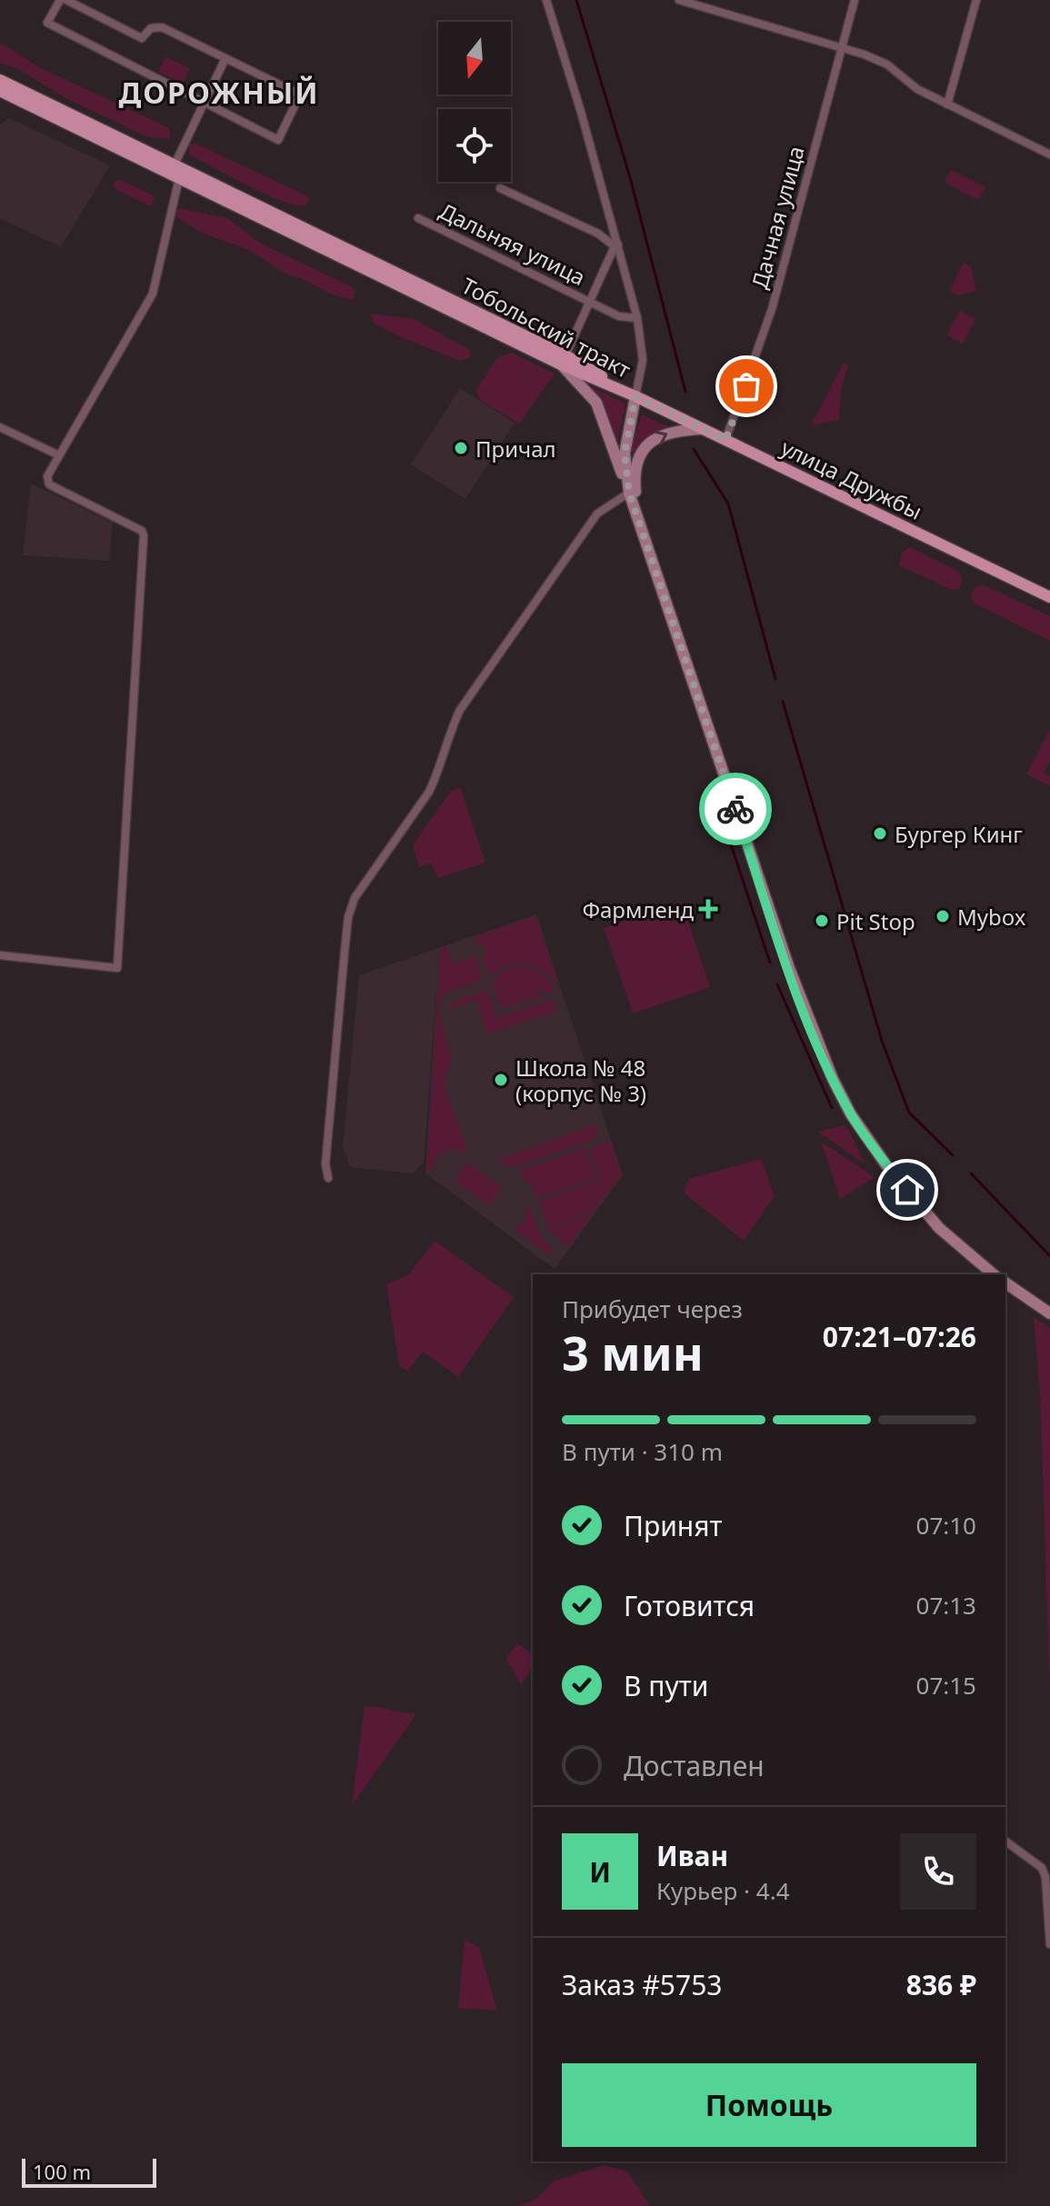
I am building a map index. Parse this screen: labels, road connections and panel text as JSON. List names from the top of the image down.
{
  "streets": {
    "main road": ["Тобольский тракт", "улица Дружбы"],
    "street": ["Дачная улица", "Дальняя улица"]
  },
  "crossings": [
    ["Дачная улица", "улица Дружбы"],
    ["Дальняя улица", "Тобольский тракт"],
    ["Тобольский тракт", "улица Дружбы"]
  ],
  "districts": ["ДОРОЖНЫЙ"],
  "places": {
    "other": [
      "Причал",
      "Бургер Кинг",
      "Mybox",
      "Pit Stop",
      "Школа № 48 (корпус № 3)"
    ],
    "health": ["Фармленд"]
  },
  "scale_bar": "100 m",
  "north": "bottom",
  "page": {
    "heading": ["3 мин", "Прибудет через", "07:21–07:26"],
    "panel": [
      "Иван",
      "Курьер · 4.4",
      "Заказ #5753",
      "836 ₽"
    ],
    "bar": "В пути · 310 m",
    "list": [
      ["Принят", "07:10"],
      ["Готовится", "07:13"],
      ["В пути", "07:15"],
      "Доставлен"
    ],
    "round": "И",
    "buttons": "Помощь",
    "scale": "100 m"
  }
}
